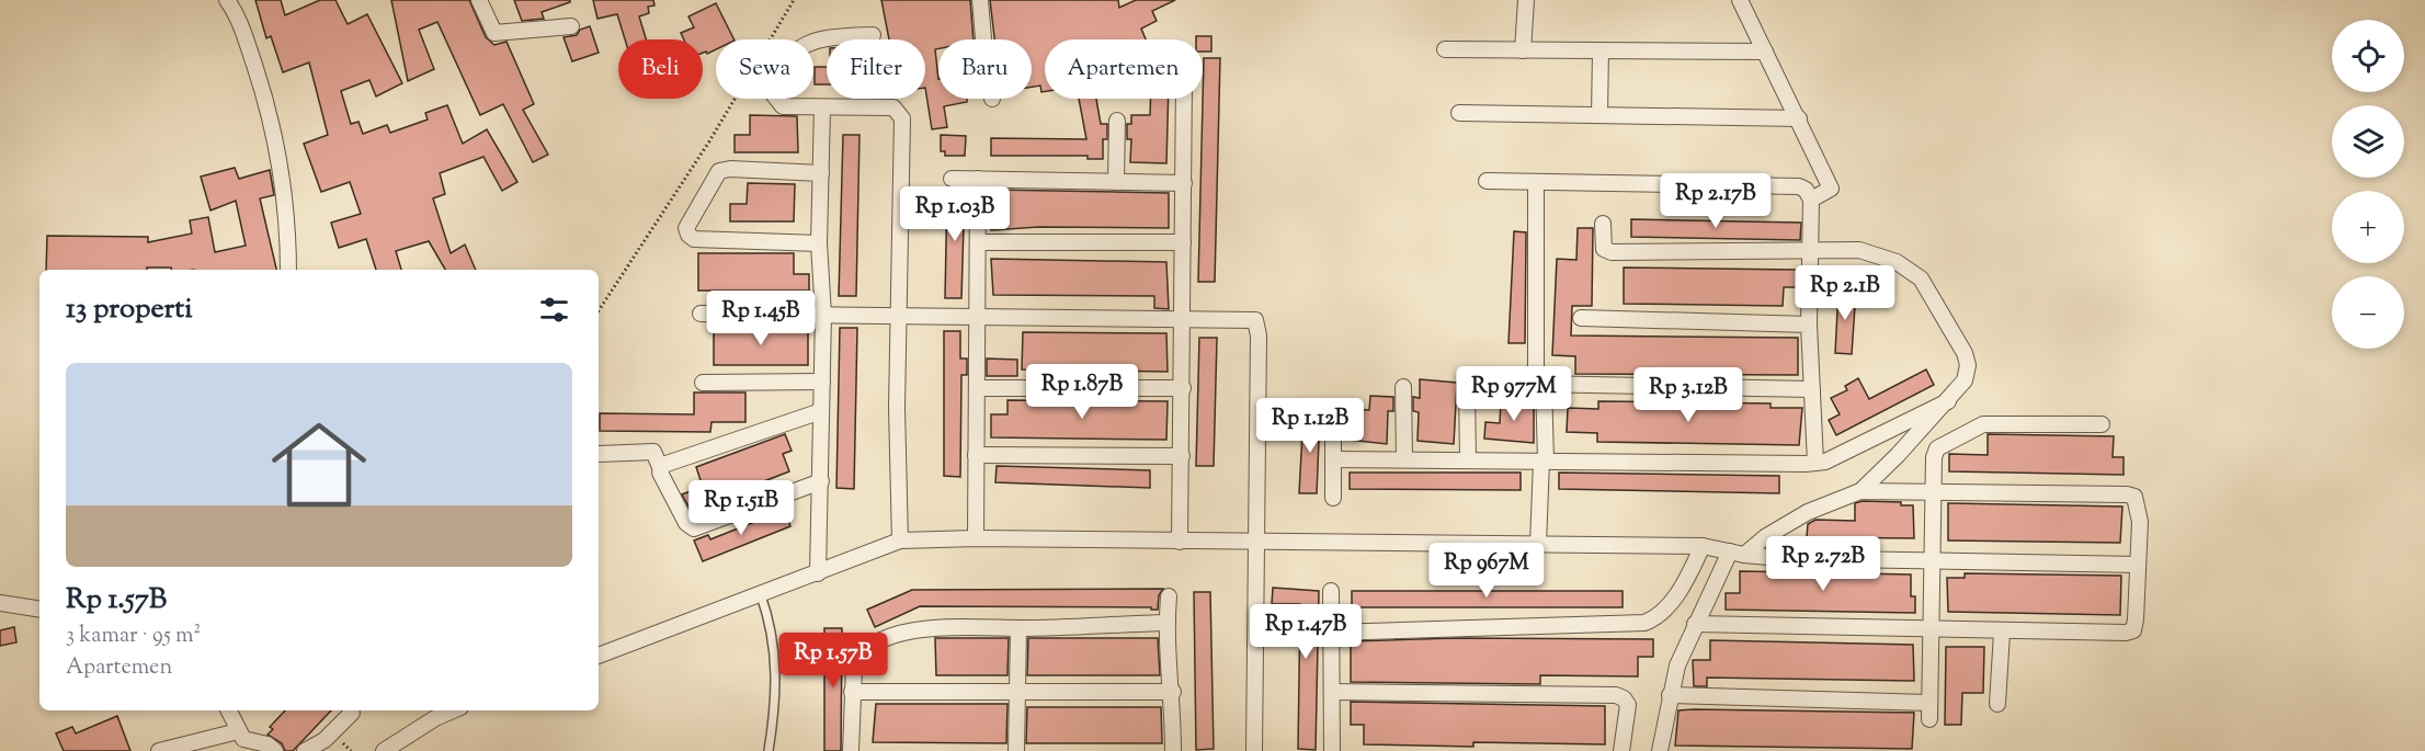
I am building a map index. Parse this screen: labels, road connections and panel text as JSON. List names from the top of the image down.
{
  "page": {
    "map_buttons": ["+", "−"],
    "chip": [
      "Beli",
      "Sewa",
      "Filter",
      "Baru",
      "Apartemen"
    ],
    "price": [
      "Rp 2.17B",
      "Rp 1.03B",
      "Rp 2.1B",
      "Rp 1.45B",
      "Rp 1.87B",
      "Rp 977M",
      "Rp 3.12B",
      "Rp 1.12B",
      "Rp 1.51B",
      "Rp 2.72B",
      "Rp 967M",
      "Rp 1.47B",
      "Rp 1.57B"
    ],
    "heading": "13 properti",
    "list": [
      {
        "name": "Rp 1.57B",
        "note": "3 kamar · 95 m² · Apartemen"
      }
    ]
  }
}
